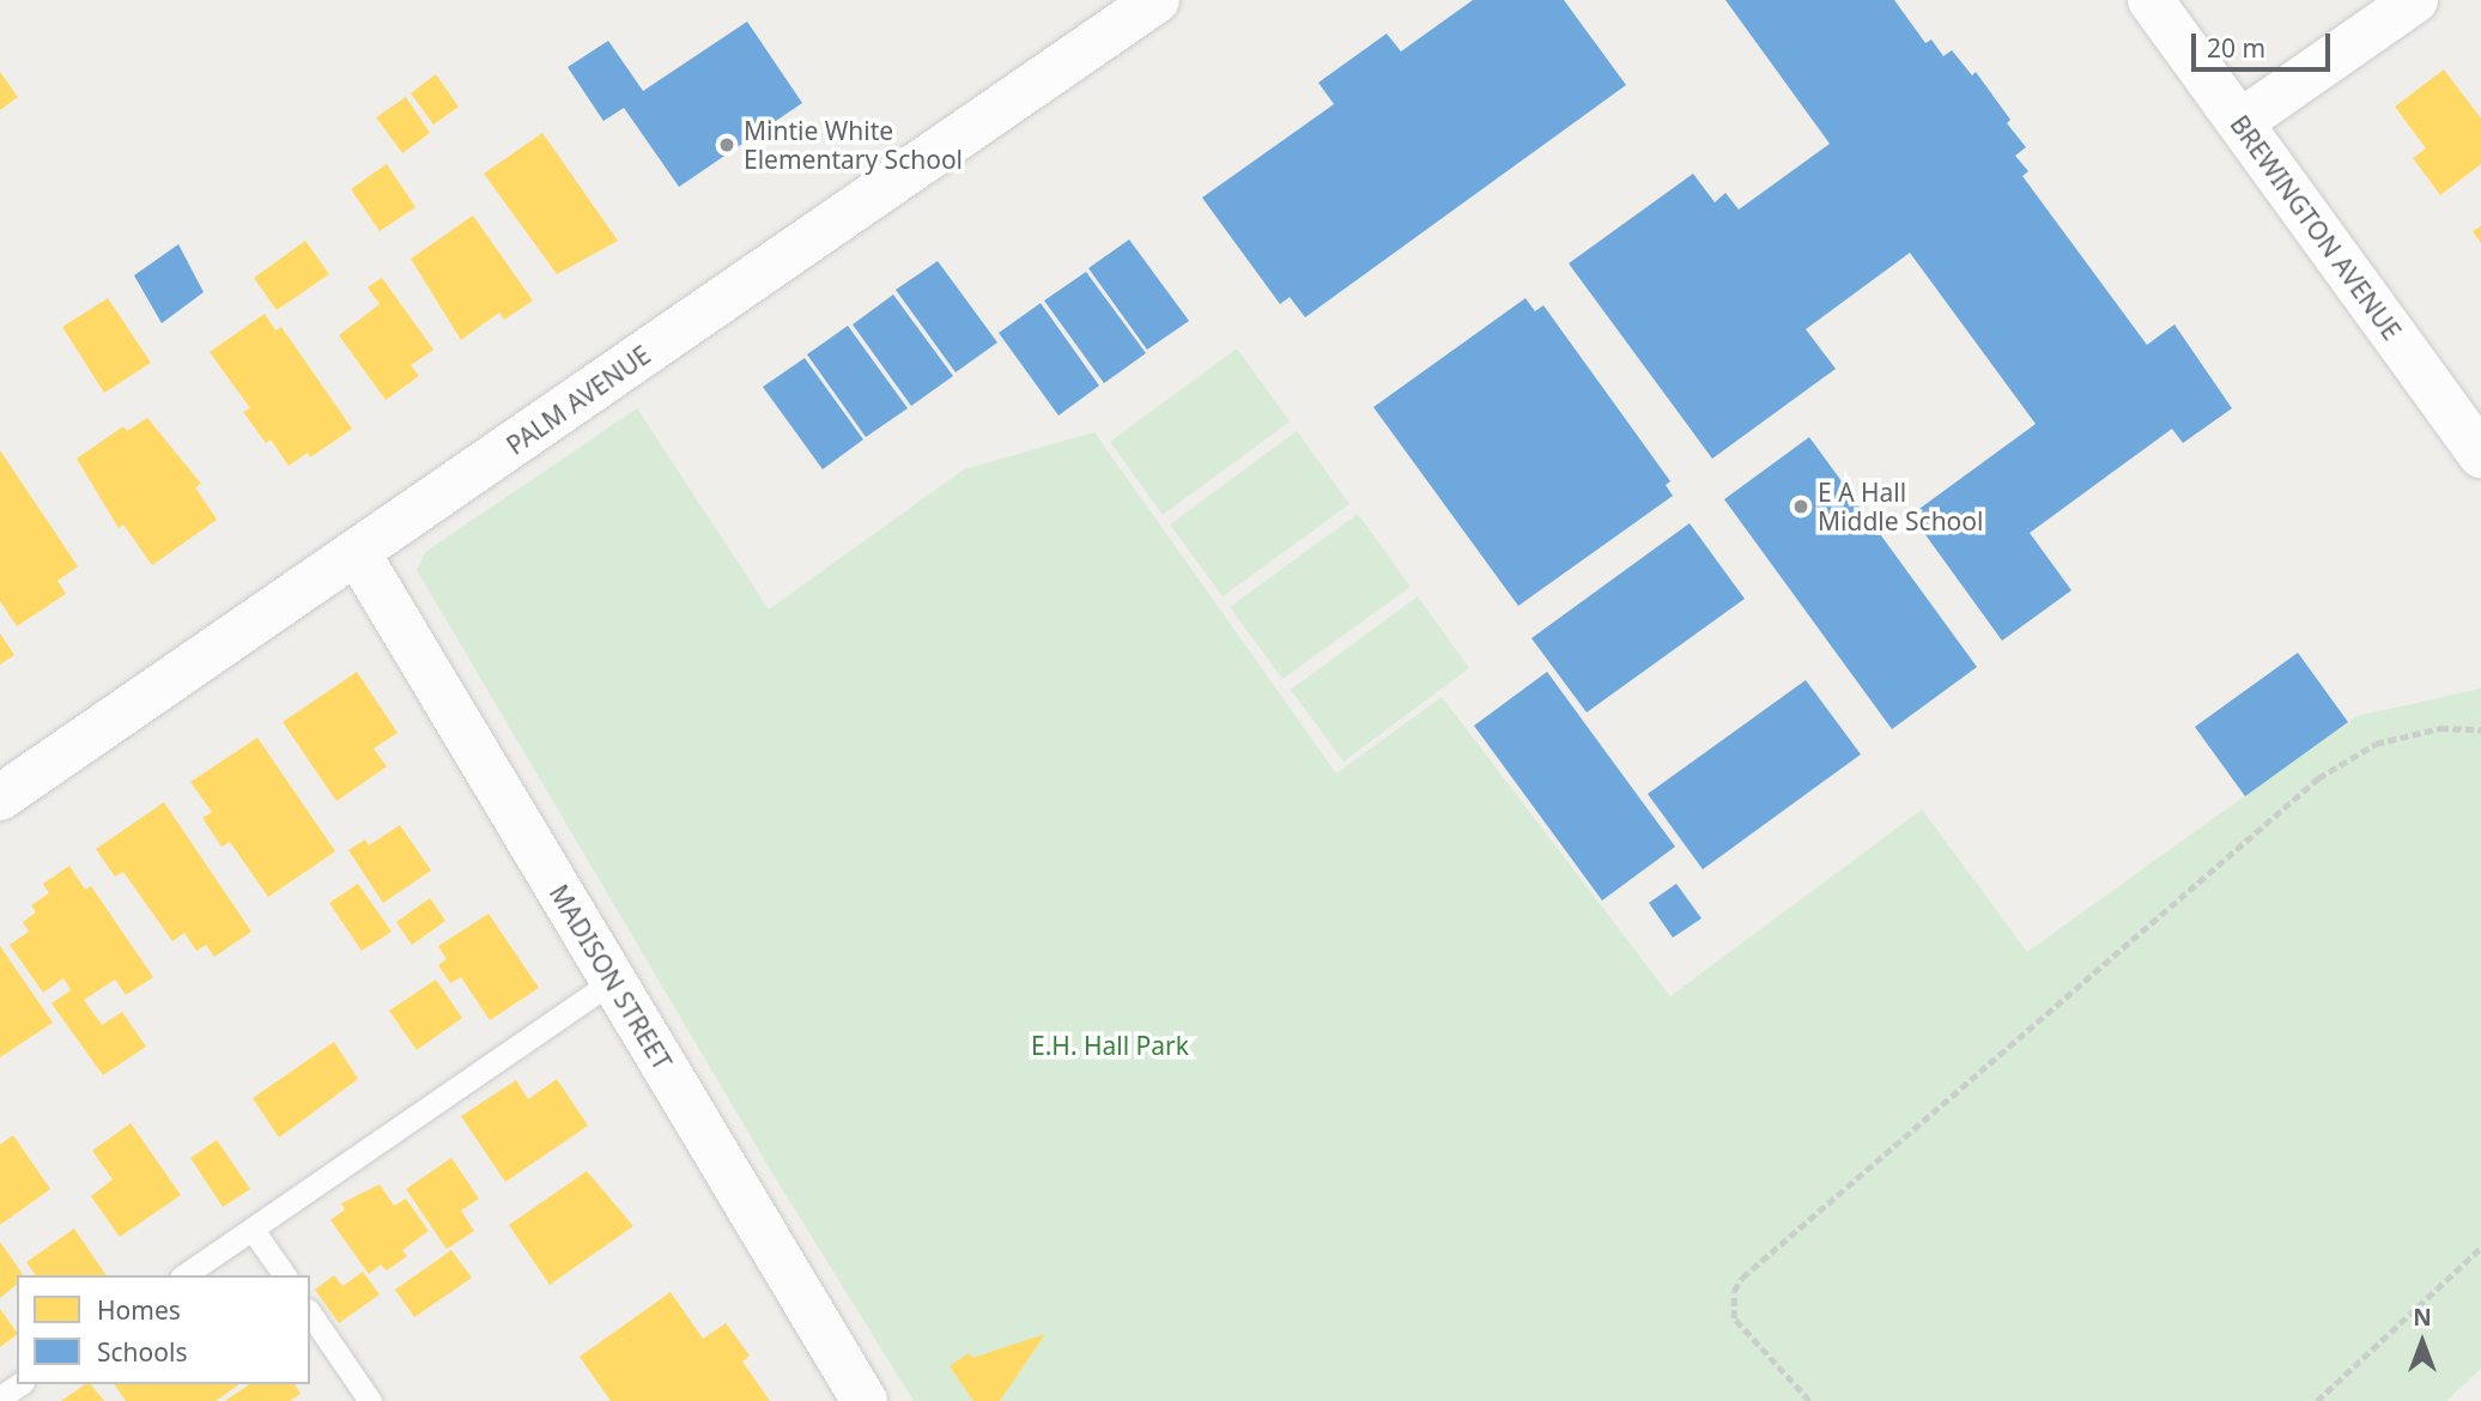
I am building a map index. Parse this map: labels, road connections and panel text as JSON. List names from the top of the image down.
{
  "streets": {
    "street": ["BREWINGTON AVENUE", "PALM AVENUE", "MADISON STREET"]
  },
  "crossings": [
    ["PALM AVENUE", "MADISON STREET"]
  ],
  "parks": ["E.H. Hall Park"],
  "places": ["Mintie White Elementary School", "E A Hall Middle School"],
  "legend": ["Homes", "Schools"],
  "scale_bar": "20 m",
  "north": "top"
}
